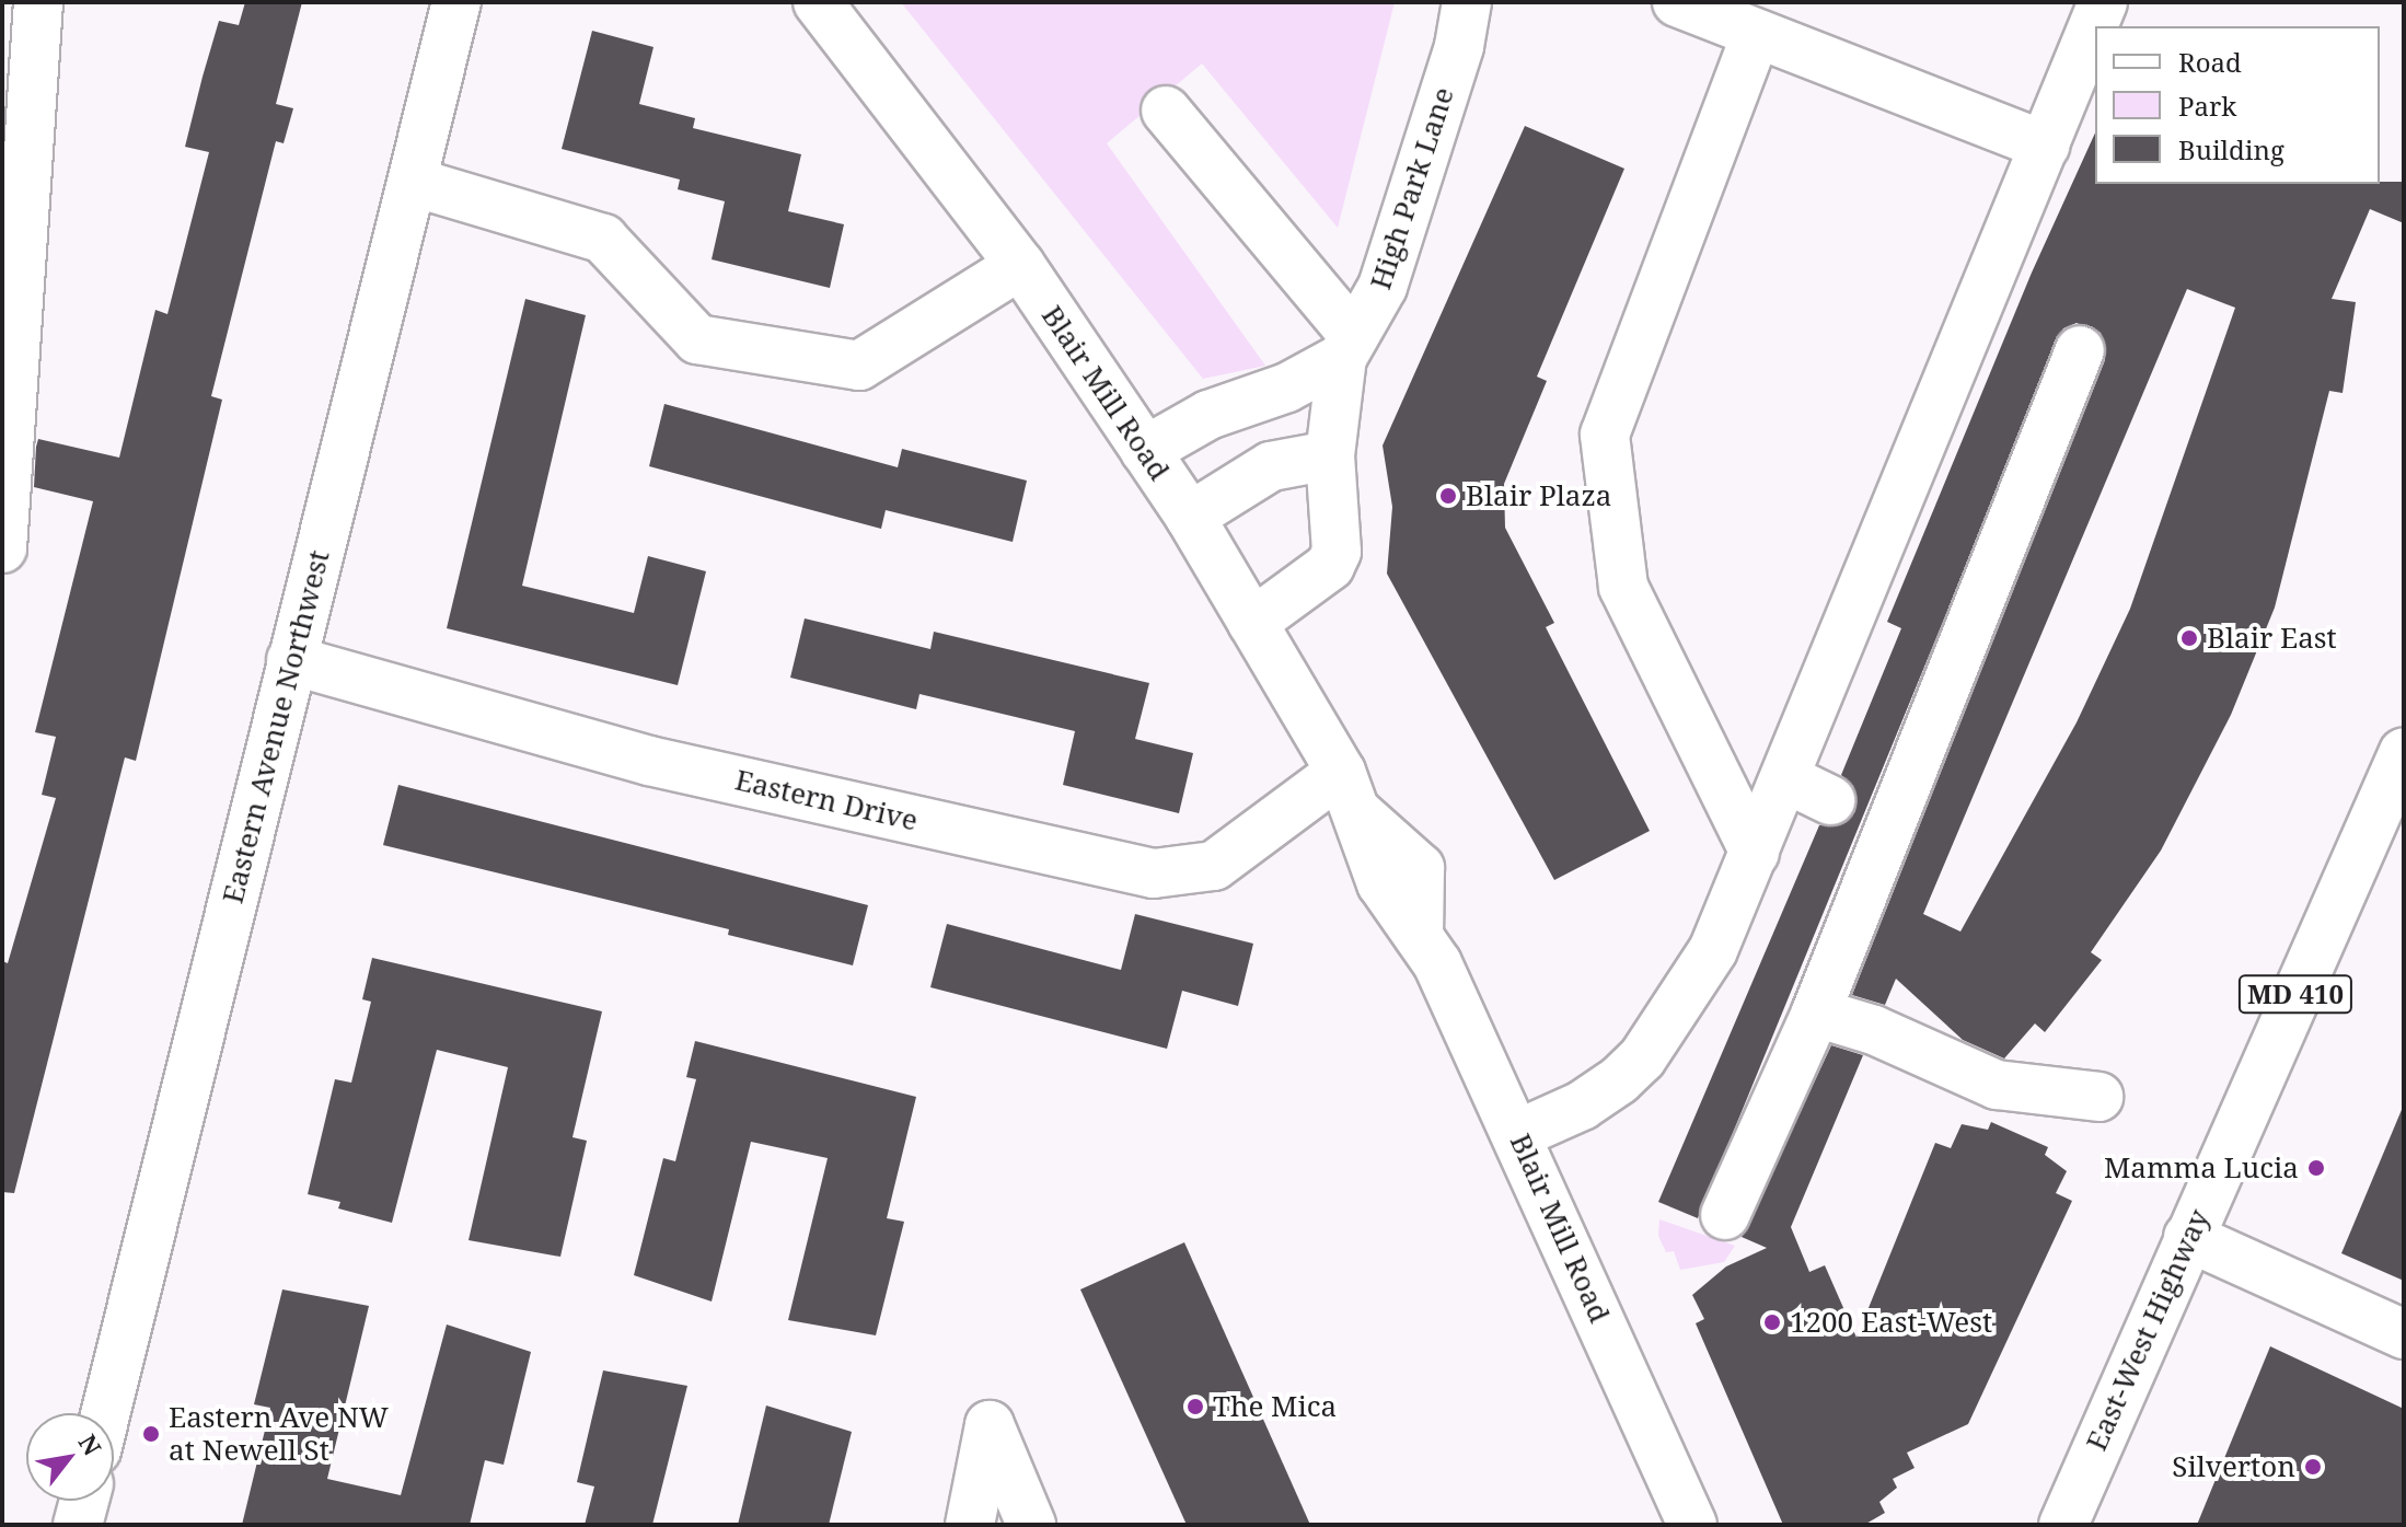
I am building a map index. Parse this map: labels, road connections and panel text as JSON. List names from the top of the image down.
{
  "streets": {
    "street": [
      "High Park Lane",
      "Blair Mill Road",
      "Eastern Avenue Northwest",
      "Eastern Drive",
      "MD 410",
      "East-West Highway"
    ]
  },
  "crossings": [
    ["Blair Mill Road", "Eastern Drive"],
    ["Eastern Avenue Northwest", "Eastern Drive"]
  ],
  "places": [
    "Blair Plaza",
    "Blair East",
    "Mamma Lucia",
    "1200 East-West",
    "The Mica",
    "Eastern Ave NW at Newell St",
    "Silverton"
  ],
  "legend": ["Road", "Park", "Building"],
  "north": "top right"
}
